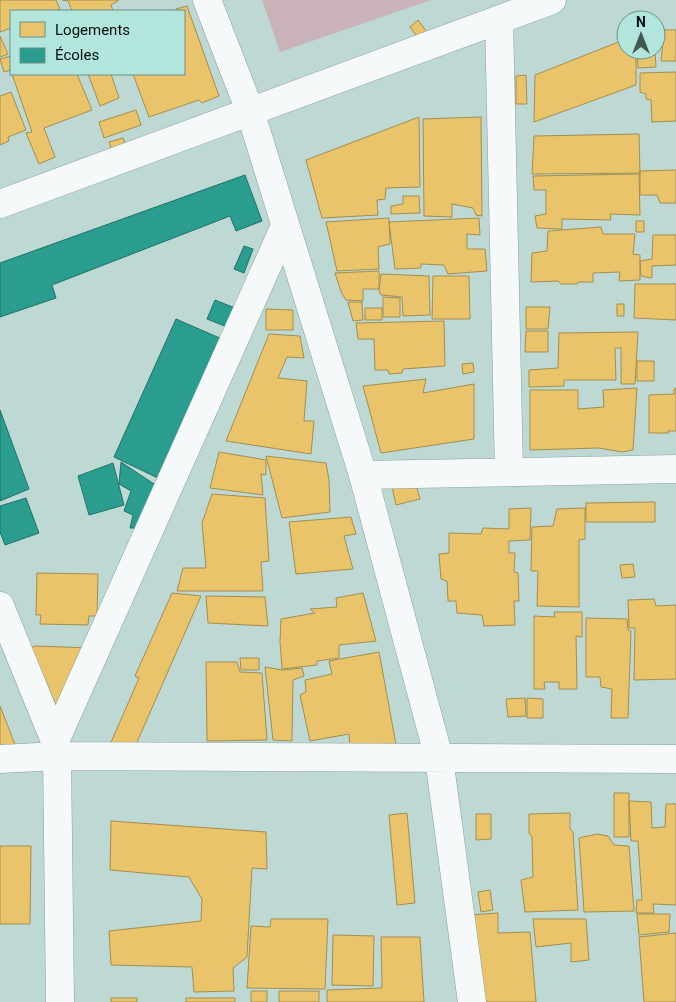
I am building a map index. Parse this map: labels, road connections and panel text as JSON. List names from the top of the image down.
{
  "legend": ["Logements", "Écoles"],
  "north": "top"
}
